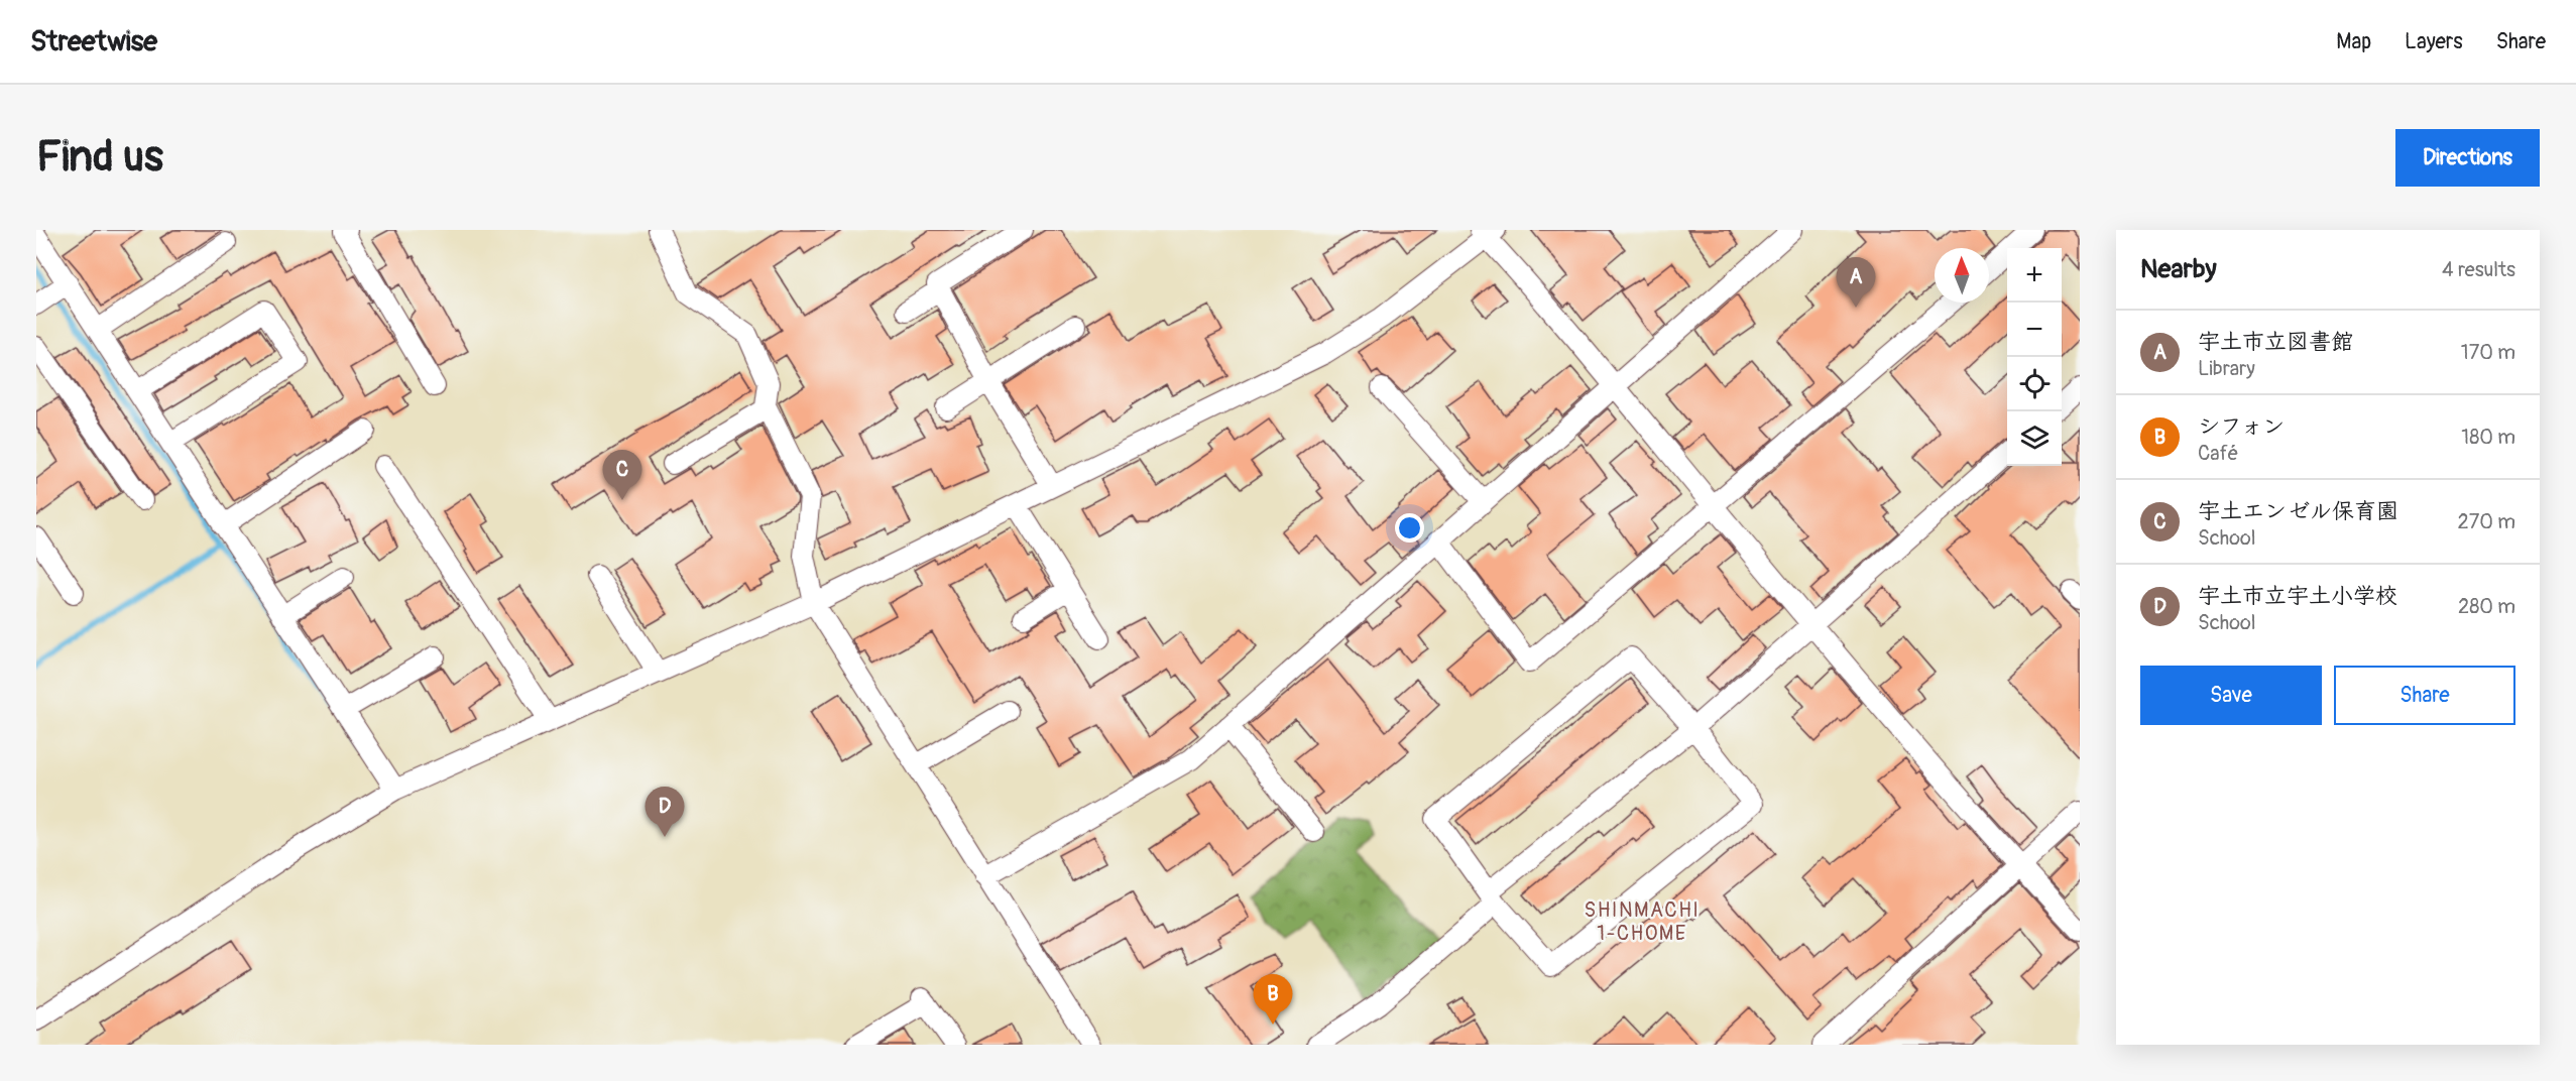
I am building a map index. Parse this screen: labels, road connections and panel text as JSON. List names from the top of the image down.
{
  "districts": ["SHINMACHI 1-CHOME"],
  "north": "top",
  "page": {
    "header": "Streetwise",
    "nav": ["Map", "Layers", "Share"],
    "buttons": [
      "Directions",
      ["Save", "Share"]
    ],
    "title": "Find us",
    "heading": ["Nearby", "4 results"],
    "map_buttons": ["+", "−"],
    "pins": [
      "A",
      "C",
      "D",
      "B"
    ],
    "list": [
      {
        "mark": "A",
        "name": "宇土市立図書館",
        "note": "Library",
        "value": "170 m"
      },
      {
        "mark": "B",
        "name": "シフォン",
        "note": "Café",
        "value": "180 m"
      },
      {
        "mark": "C",
        "name": "宇土エンゼル保育園",
        "note": "School",
        "value": "270 m"
      },
      {
        "mark": "D",
        "name": "宇土市立宇土小学校",
        "note": "School",
        "value": "280 m"
      }
    ]
  }
}
